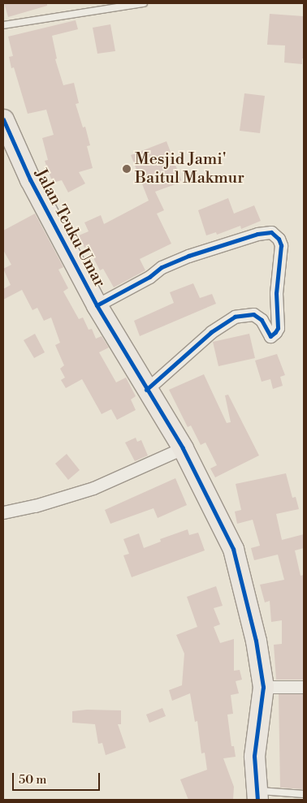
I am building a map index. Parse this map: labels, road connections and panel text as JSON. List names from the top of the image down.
{
  "streets": {
    "highway": ["Jalan Teuku Umar"]
  },
  "places": ["Mesjid Jami' Baitul Makmur"],
  "scale_bar": "50 m"
}
